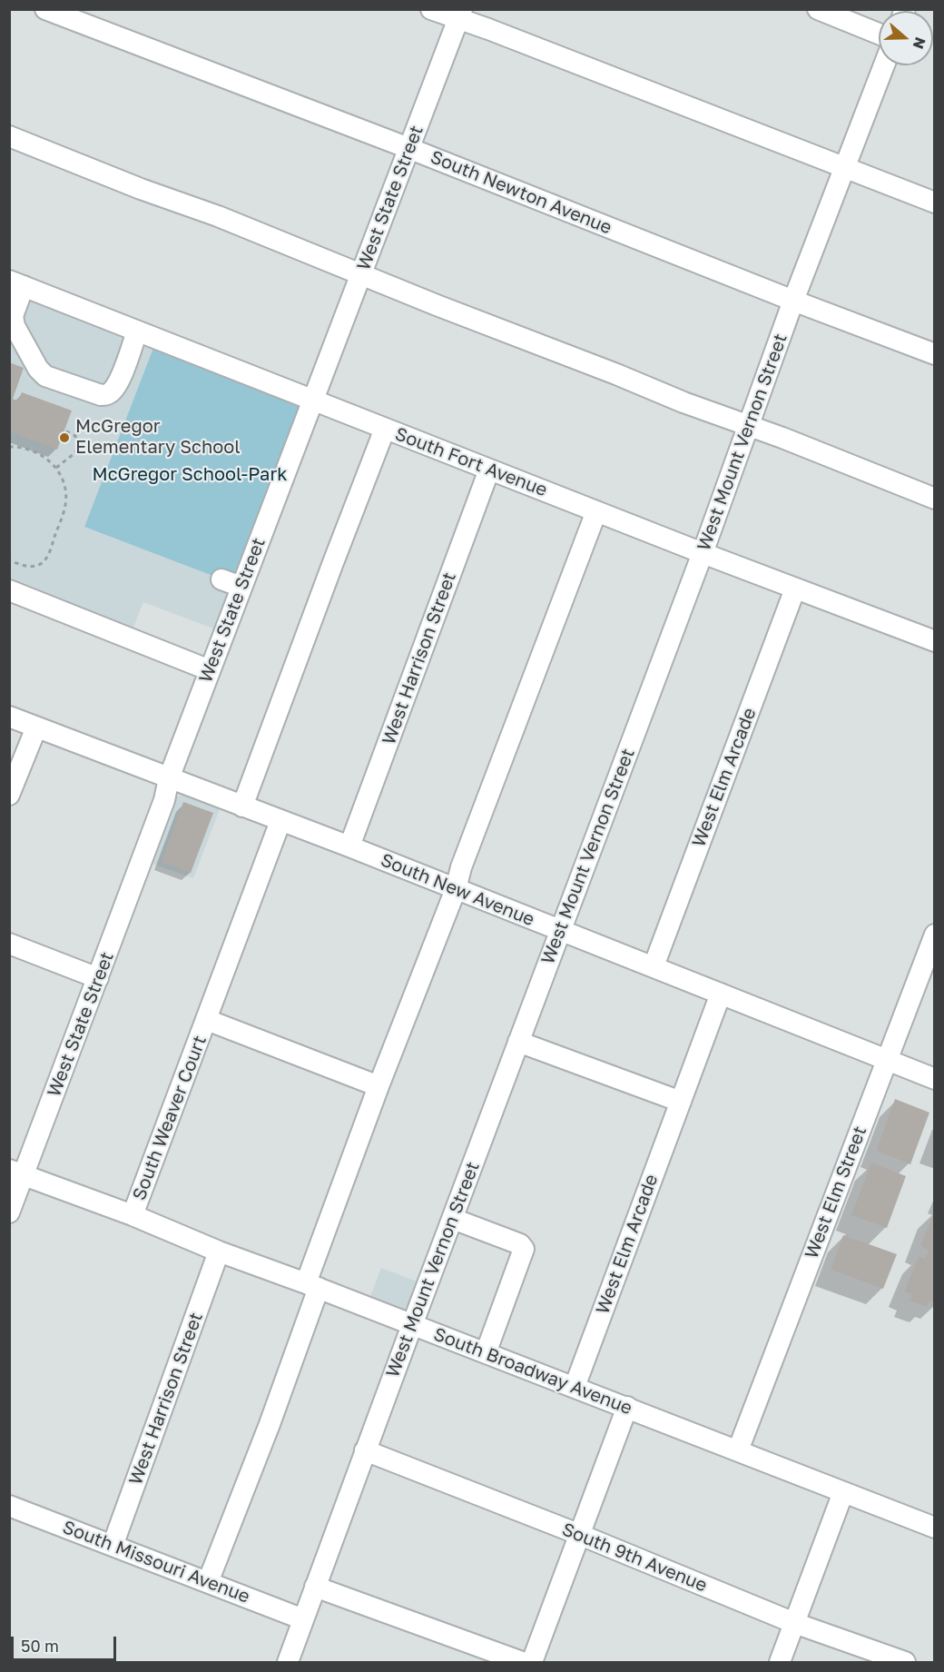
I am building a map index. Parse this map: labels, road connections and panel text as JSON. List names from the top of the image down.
{
  "streets": {
    "street": [
      "South Newton Avenue",
      "West State Street",
      "West Mount Vernon Street",
      "South Fort Avenue",
      "West Harrison Street",
      "West Elm Arcade",
      "South New Avenue",
      "South Weaver Court",
      "West Elm Street",
      "South Broadway Avenue",
      "South 9th Avenue",
      "South Missouri Avenue"
    ]
  },
  "crossings": [
    ["South Newton Avenue", "West State Street"],
    ["South Newton Avenue", "West Mount Vernon Street"],
    ["West State Street", "South Fort Avenue"],
    ["West State Street", "South New Avenue"],
    ["West State Street", "South Broadway Avenue"],
    ["West Mount Vernon Street", "South Fort Avenue"],
    ["West Mount Vernon Street", "South New Avenue"],
    ["West Mount Vernon Street", "South Broadway Avenue"],
    ["West Mount Vernon Street", "South 9th Avenue"],
    ["West Mount Vernon Street", "South Missouri Avenue"],
    ["South Fort Avenue", "West Harrison Street"],
    ["South Fort Avenue", "West Elm Arcade"],
    ["West Harrison Street", "South New Avenue"],
    ["West Harrison Street", "South Broadway Avenue"],
    ["West Harrison Street", "South Missouri Avenue"],
    ["West Elm Arcade", "South New Avenue"],
    ["West Elm Arcade", "South Broadway Avenue"],
    ["South New Avenue", "South Weaver Court"],
    ["South New Avenue", "West Elm Street"],
    ["South Weaver Court", "South Broadway Avenue"],
    ["West Elm Street", "South Broadway Avenue"]
  ],
  "parks": ["McGregor School-Park"],
  "places": ["McGregor Elementary School"],
  "scale_bar": "50 m",
  "north": "right"
}
